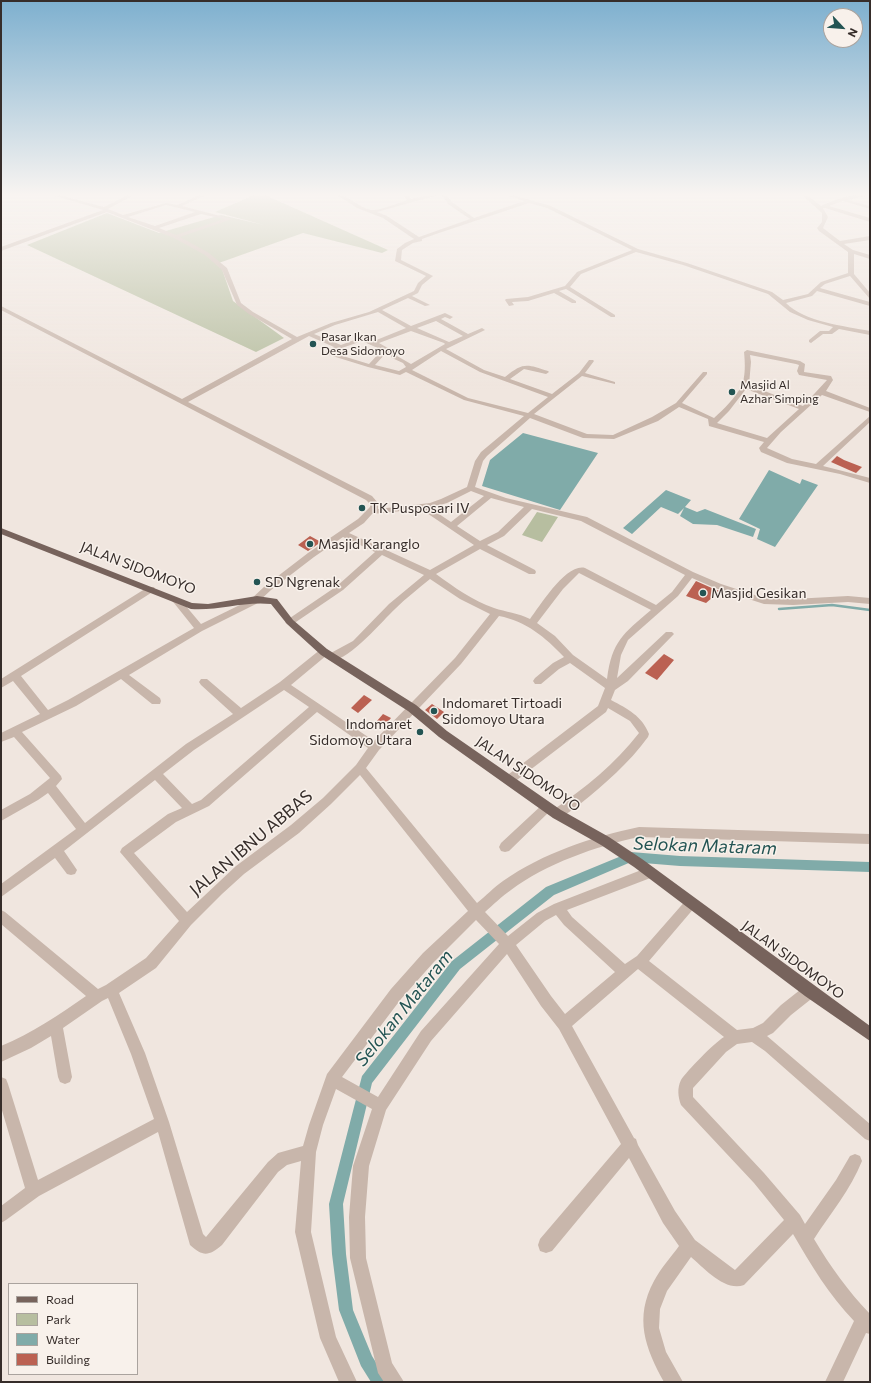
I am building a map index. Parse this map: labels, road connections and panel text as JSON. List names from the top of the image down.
{
  "streets": {
    "main road": ["JALAN SIDOMOYO"],
    "street": ["JALAN IBNU ABBAS"]
  },
  "crossings": [
    ["JALAN SIDOMOYO", "JALAN IBNU ABBAS"]
  ],
  "water": ["Selokan Mataram"],
  "places": [
    "Pasar Ikan Desa Sidomoyo",
    "Masjid Al Azhar Simping",
    "TK Pusposari IV",
    "Masjid Karanglo",
    "SD Ngrenak",
    "Masjid Gesikan",
    "Indomaret Tirtoadi Sidomoyo Utara",
    "Indomaret Sidomoyo Utara"
  ],
  "legend": [
    "Road",
    "Park",
    "Water",
    "Building"
  ],
  "north": "bottom right"
}
